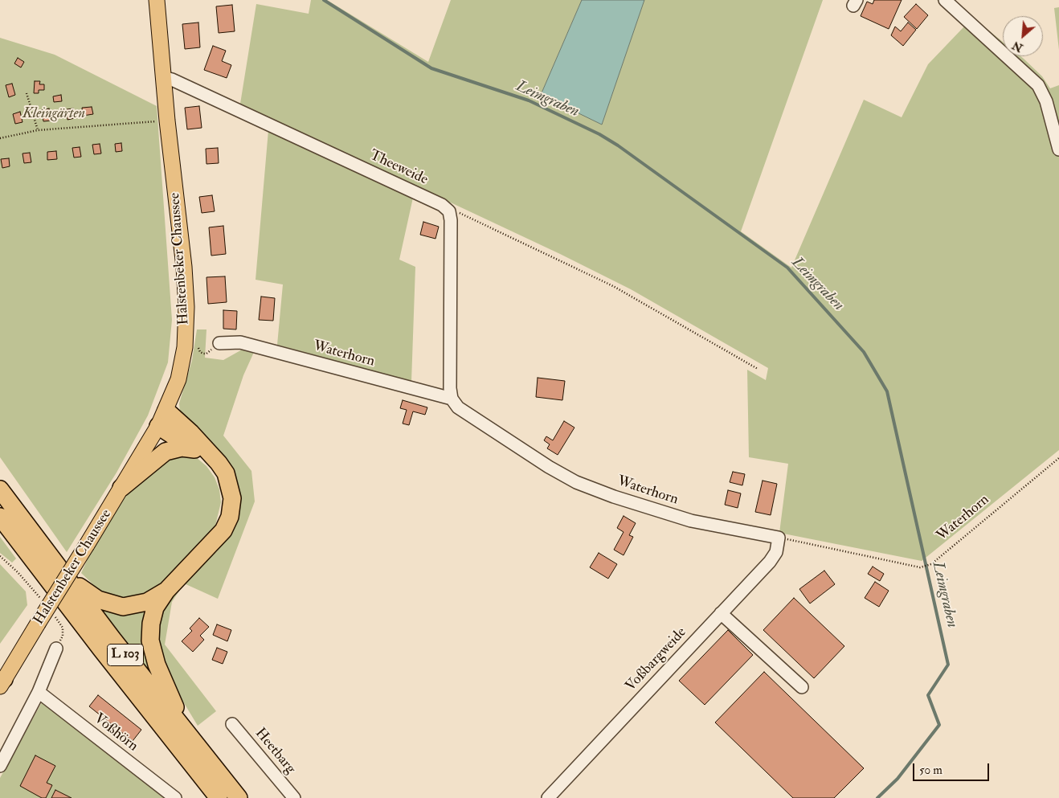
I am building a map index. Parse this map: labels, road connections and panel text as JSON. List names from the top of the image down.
{
  "streets": {
    "highway": ["L 103"],
    "main road": ["Halstenbeker Chaussee"],
    "street": [
      "Theeweide",
      "Waterhorn",
      "Voßbargweide",
      "Voßhörn",
      "Heetbarg"
    ]
  },
  "crossings": [
    ["Theeweide", "Halstenbeker Chaussee"],
    ["Halstenbeker Chaussee", "L 103"],
    ["Waterhorn", "Voßbargweide"]
  ],
  "water": ["Leimgraben"],
  "parks": ["Kleingärten"],
  "scale_bar": "50 m",
  "north": "bottom left"
}
